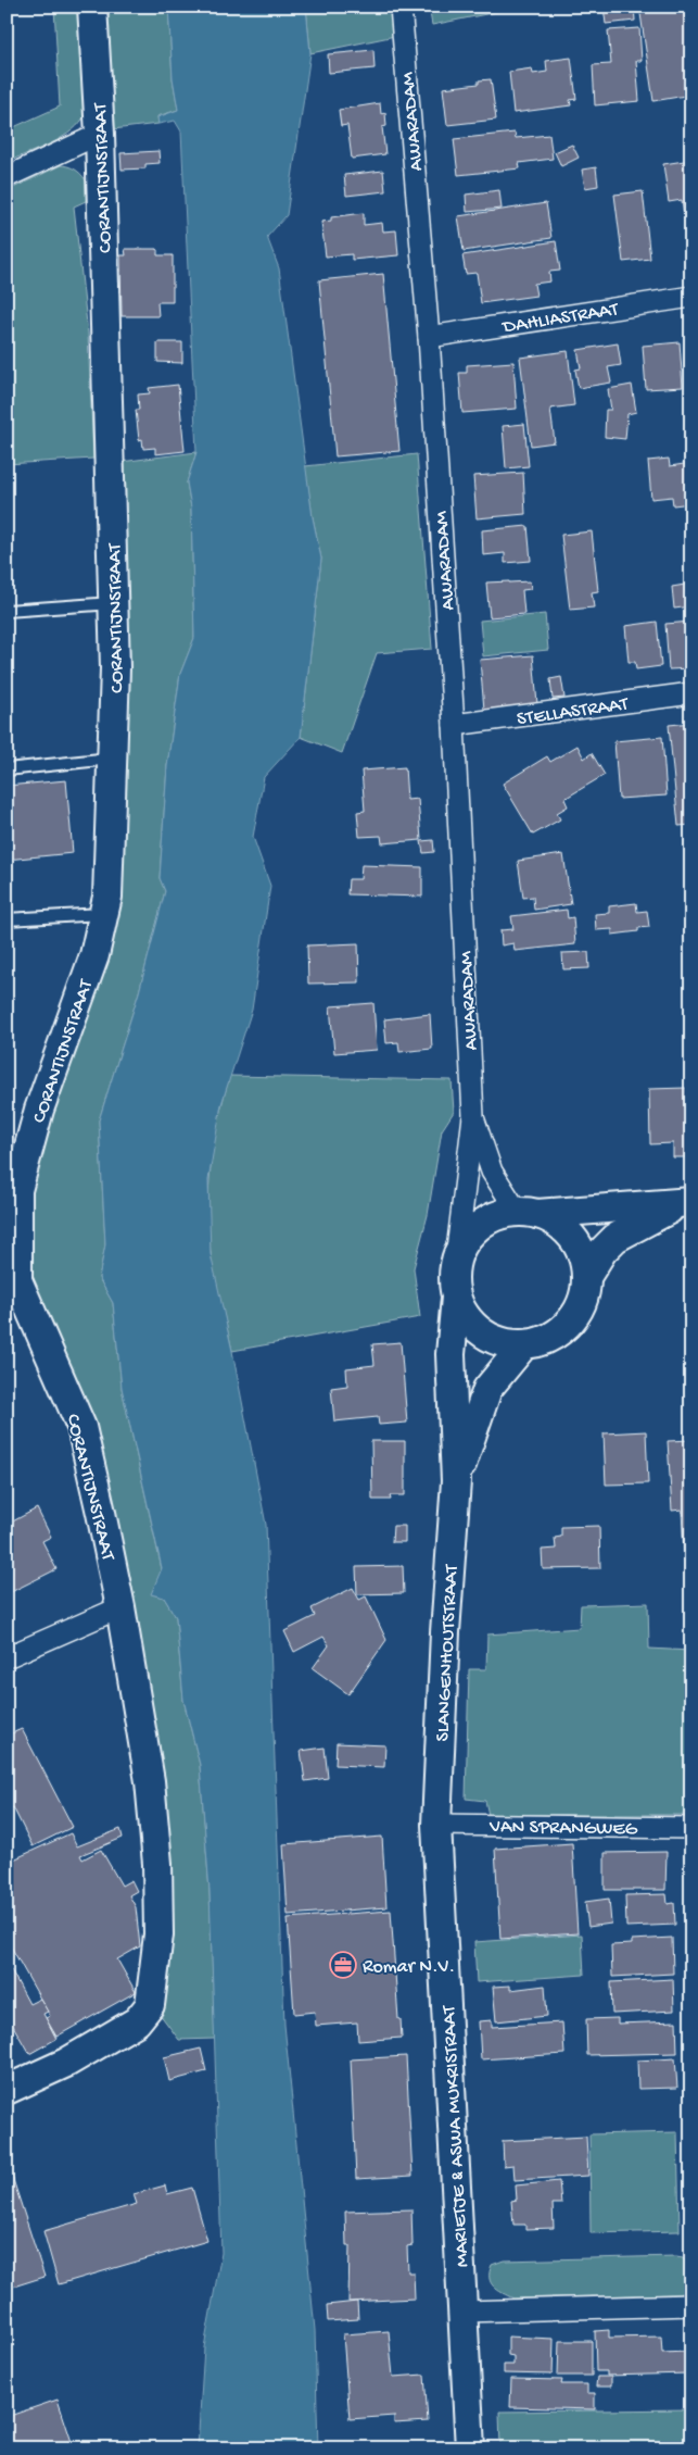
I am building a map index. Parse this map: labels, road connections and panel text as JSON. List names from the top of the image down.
{
  "streets": {
    "street": [
      "AWARADAM",
      "CORANTIJNSTRAAT",
      "DAHLIASTRAAT",
      "STELLASTRAAT",
      "SLANGENHOUTSTRAAT",
      "VAN SPRANGWEG",
      "MARIETJE & ASWA MUKRISTRAAT"
    ]
  },
  "crossings": [
    ["AWARADAM", "DAHLIASTRAAT"],
    ["AWARADAM", "STELLASTRAAT"],
    ["SLANGENHOUTSTRAAT", "VAN SPRANGWEG"],
    ["SLANGENHOUTSTRAAT", "MARIETJE & ASWA MUKRISTRAAT"],
    ["VAN SPRANGWEG", "MARIETJE & ASWA MUKRISTRAAT"]
  ],
  "places": {
    "office": ["Romar N.V."]
  }
}
